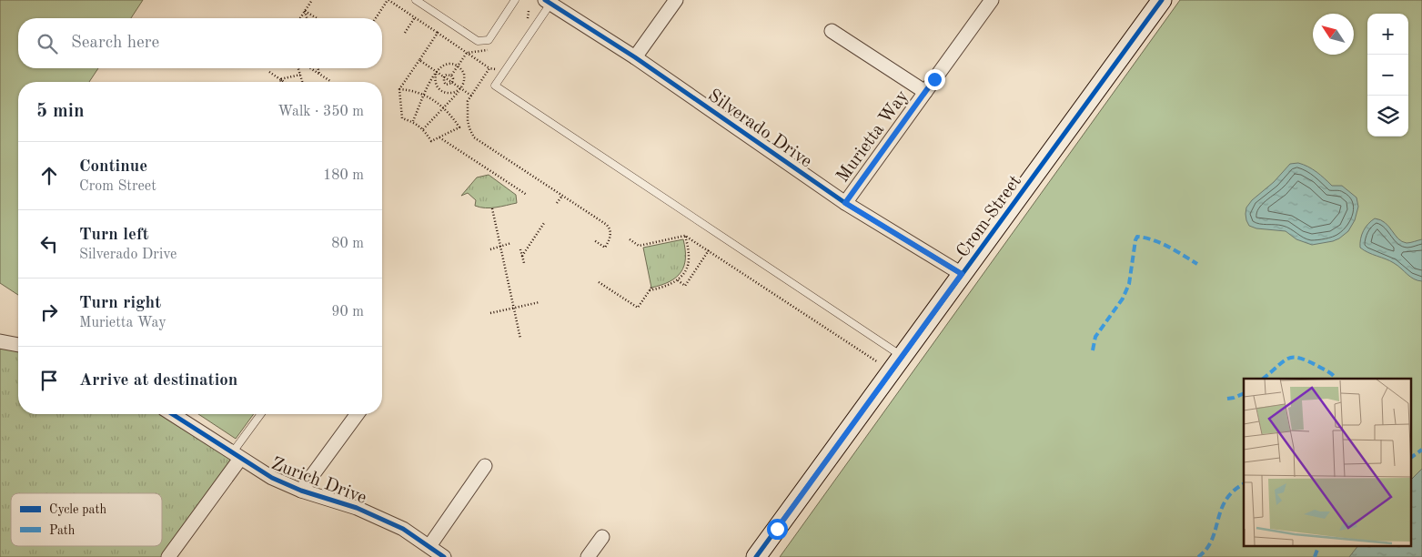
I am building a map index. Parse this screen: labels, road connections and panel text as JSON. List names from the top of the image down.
{
  "streets": {
    "street": [
      "Silverado Drive",
      "Murietta Way",
      "Crom Street",
      "Zurich Drive"
    ]
  },
  "crossings": [
    ["Silverado Drive", "Murietta Way"],
    ["Silverado Drive", "Crom Street"]
  ],
  "legend": ["Cycle path", "Path"],
  "north": "top left",
  "page": {
    "map_buttons": ["+", "−"],
    "search": "Search here",
    "heading": ["5 min", "Walk · 350 m"],
    "list": [
      ["Continue", "Crom Street", "180 m"],
      ["Turn left", "Silverado Drive", "80 m"],
      ["Turn right", "Murietta Way", "90 m"],
      "Arrive at destination"
    ]
  }
}
